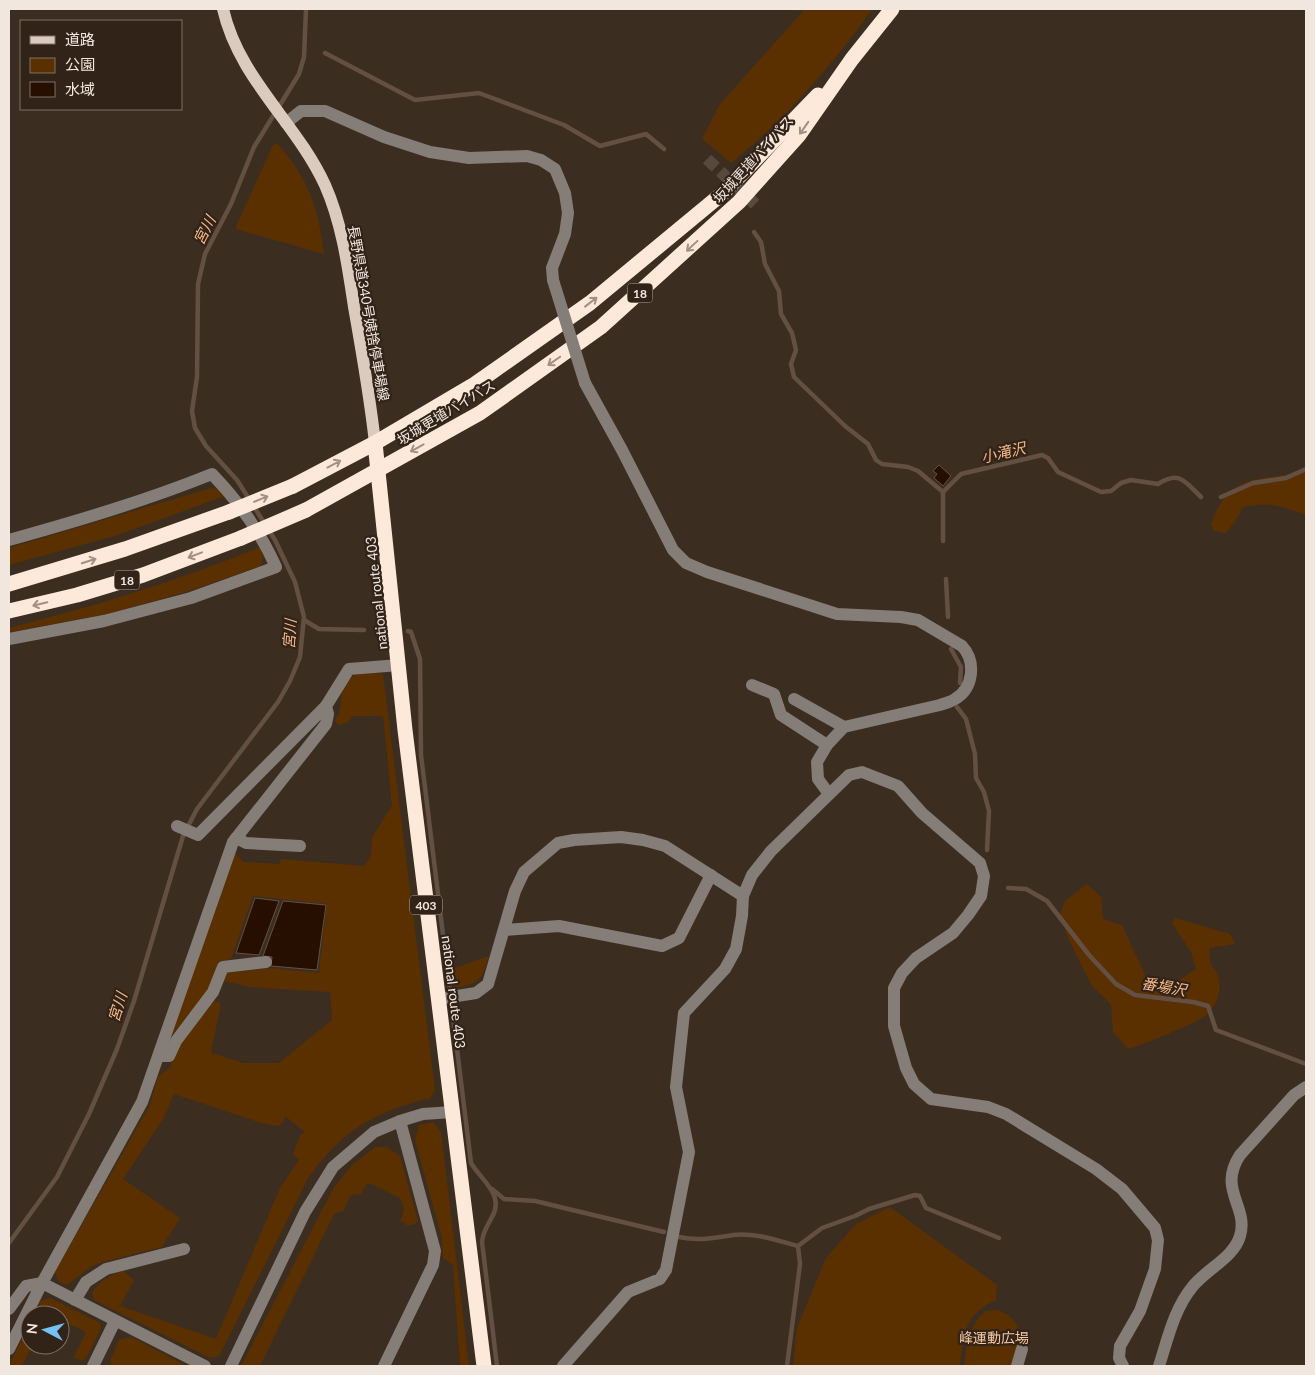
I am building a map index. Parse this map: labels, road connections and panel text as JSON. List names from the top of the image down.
{
  "streets": {
    "highway": [
      "坂城更埴バイパス",
      "18",
      "national route 403",
      "403"
    ],
    "main road": ["長野県道340号姨捨停車場線"]
  },
  "crossings": [
    ["坂城更埴バイパス", "長野県道340号姨捨停車場線"],
    ["坂城更埴バイパス", "national route 403"],
    ["長野県道340号姨捨停車場線", "national route 403"]
  ],
  "water": ["宮川", "小滝沢", "番場沢"],
  "parks": ["峰運動広場"],
  "legend": ["道路", "公園", "水域"],
  "north": "left"
}
